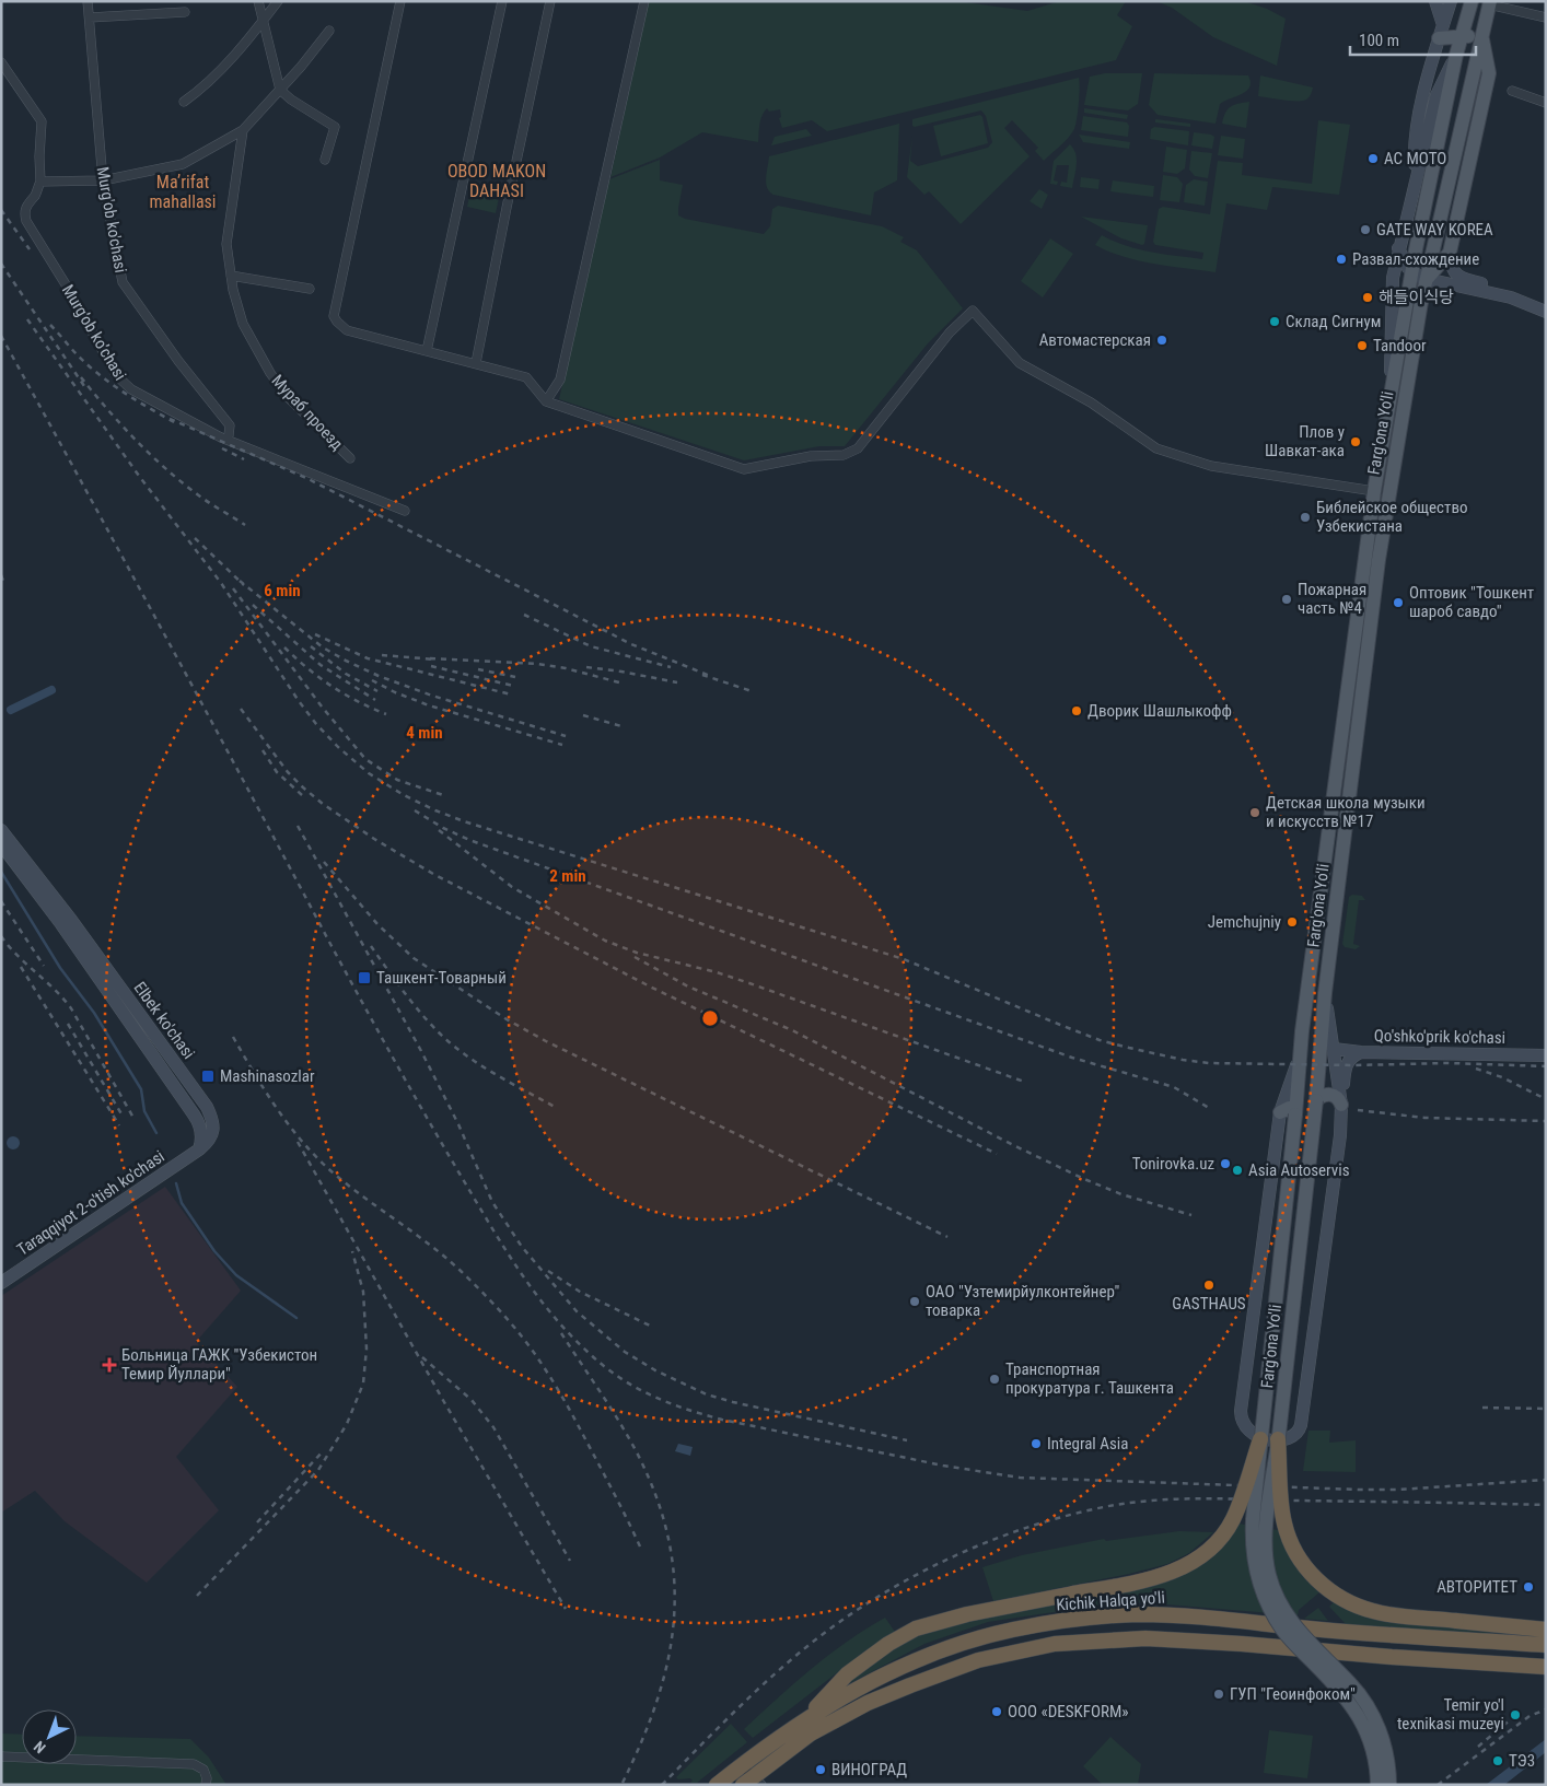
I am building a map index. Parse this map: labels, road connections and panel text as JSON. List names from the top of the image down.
{
  "streets": {
    "highway": ["Kichik Halqa yo'li"],
    "main road": ["Farg'ona Yo'li"],
    "street": [
      "Murg'ob ko'chasi",
      "Murg’ob ko’chasi",
      "Мураб проезд",
      "Elbek ko'chasi",
      "Qo'shko'prik ko'chasi",
      "Taraqqiyot 2-o'tish ko'chasi"
    ]
  },
  "crossings": [
    ["Elbek ko'chasi", "Taraqqiyot 2-o'tish ko'chasi"]
  ],
  "districts": ["OBOD MAKON DAHASI", "Maʼrifat mahallasi"],
  "places": {
    "other": [
      "AC MOTO",
      "GATE WAY KOREA",
      "Развал-схождение",
      "해들이식당",
      "Склад Сигнум",
      "Автомастерская",
      "Tandoor",
      "Плов у Шавкат-ака",
      "Библейское общество Узбекистана",
      "Пожарная часть №4",
      "Оптовик \"Тошкент шароб савдо\"",
      "Дворик Шашлыкофф",
      "Детская школа музыки и искусств №17",
      "Jemchujniy",
      "Tonirovka.uz",
      "Asia Autoservis",
      "GASTHAUS",
      "ОАО \"Узтемирйулконтейнер\" товарка",
      "Транспортная прокуратура г. Ташкента",
      "Integral Asia",
      "АВТОРИТЕТ",
      "ГУП \"Геоинфоком\"",
      "ООО «DESKFORM»",
      "Temir yo'l texnikasi muzeyi",
      "ТЭ3",
      "ВИНОГРАД"
    ],
    "transit": ["Ташкент-Товарный", "Mashinasozlar"],
    "health": ["Больница ГАЖК \"Узбекистон Темир Йуллари\""]
  },
  "scale_bar": "100 m",
  "north": "bottom left",
  "rings": ["6 min", "4 min", "2 min"]
}
